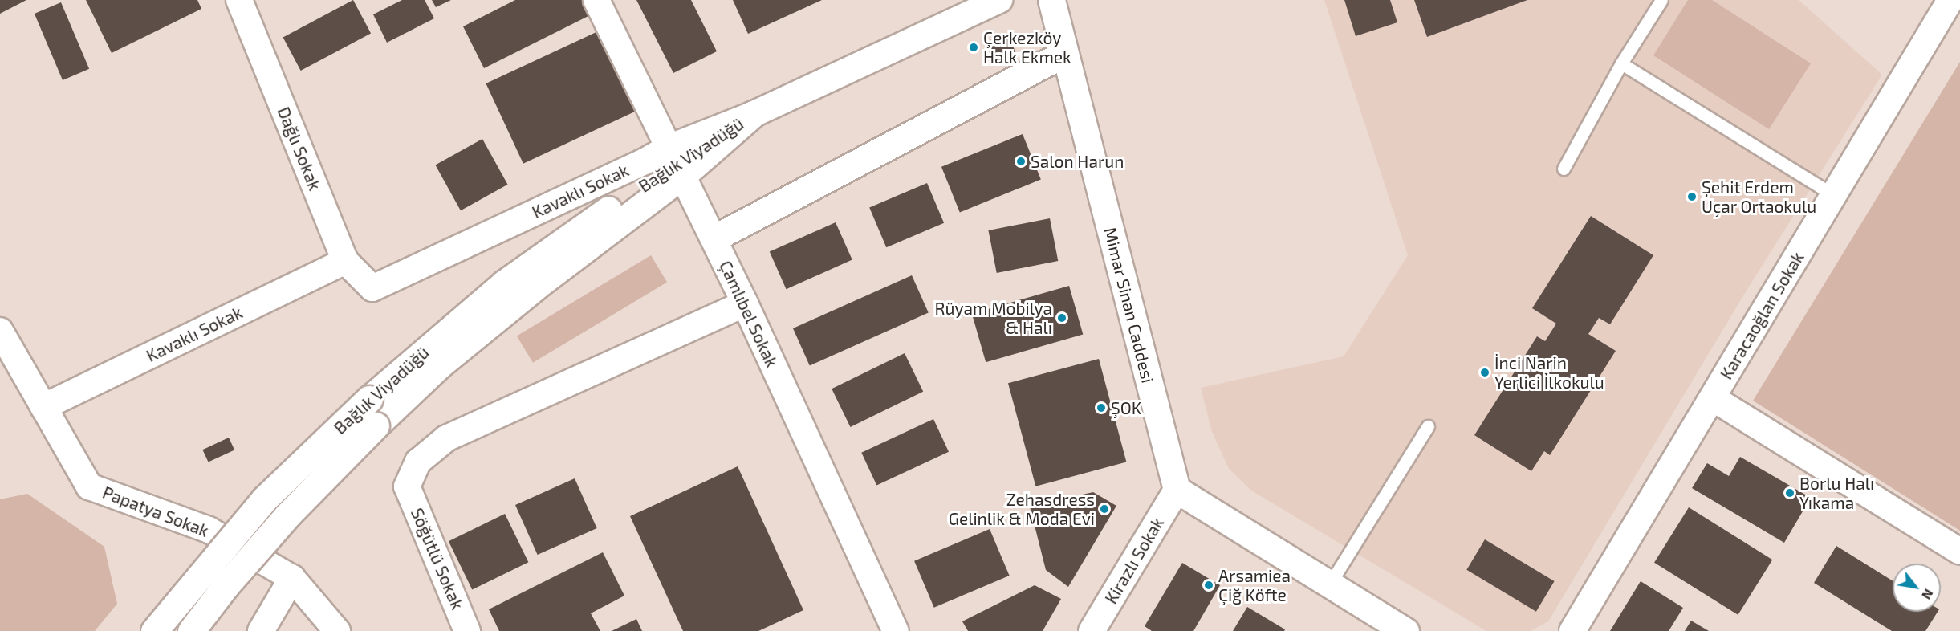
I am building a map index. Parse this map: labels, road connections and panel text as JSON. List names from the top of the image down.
{
  "streets": {
    "street": [
      "Dağlı Sokak",
      "Bağlık Viyadüğü",
      "Kavaklı Sokak",
      "Mimar Sinan Caddesi",
      "Çamlıbel Sokak",
      "Karacaoğlan Sokak",
      "Papatya Sokak",
      "Söğütlü Sokak",
      "Kirazlı Sokak"
    ]
  },
  "crossings": [
    ["Dağlı Sokak", "Kavaklı Sokak"],
    ["Bağlık Viyadüğü", "Kavaklı Sokak"],
    ["Bağlık Viyadüğü", "Çamlıbel Sokak"],
    ["Kavaklı Sokak", "Çamlıbel Sokak"],
    ["Kavaklı Sokak", "Papatya Sokak"],
    ["Mimar Sinan Caddesi", "Kirazlı Sokak"],
    ["Çamlıbel Sokak", "Söğütlü Sokak"]
  ],
  "places": [
    "Çerkezköy Halk Ekmek",
    "Salon Harun",
    "Şehit Erdem Uçar Ortaokulu",
    "Rüyam Mobilya & Halı",
    "İnci Narin Yerlici İlkokulu",
    "ŞOK",
    "Borlu Halı Yıkama",
    "Zehasdress Gelinlik & Moda Evi",
    "Arsamiea Çiğ Köfte"
  ],
  "north": "bottom right"
}
